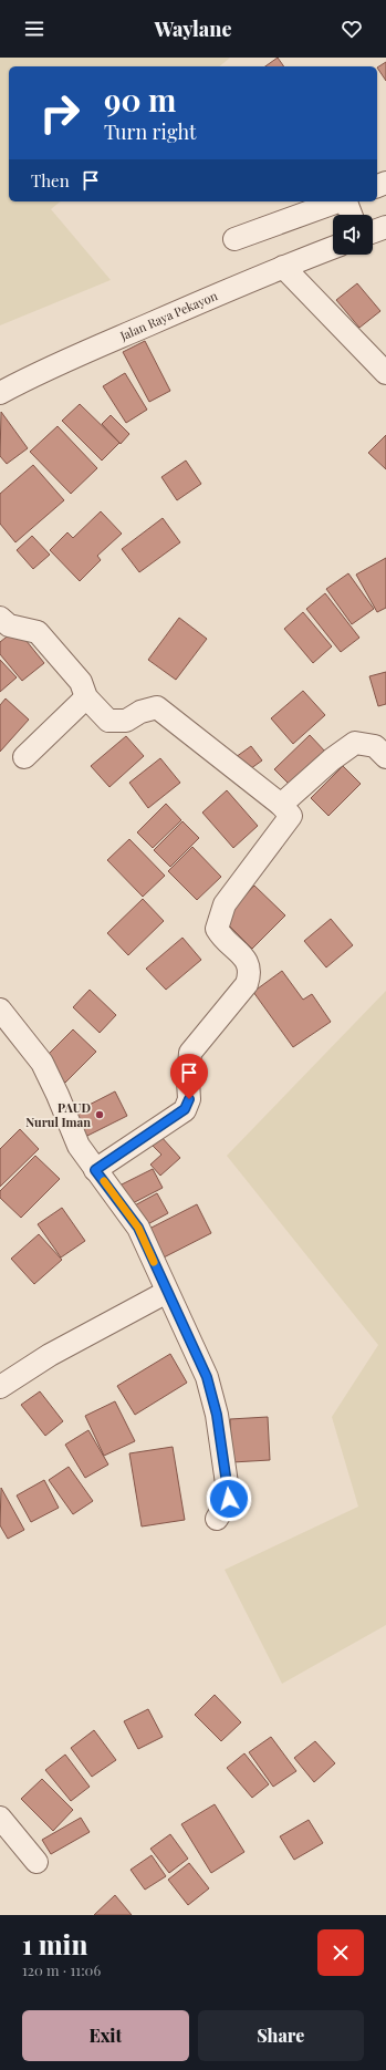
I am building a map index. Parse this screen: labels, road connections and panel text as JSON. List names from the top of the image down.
{
  "streets": {
    "street": ["Jalan Raya Pekayon"]
  },
  "places": ["PAUD Nurul Iman"],
  "page": {
    "header": "Waylane",
    "turn": ["90 m", "Turn right"],
    "then": "Then",
    "heading": ["1 min", "120 m · 11:06"],
    "buttons": ["Exit", "Share"]
  }
}
